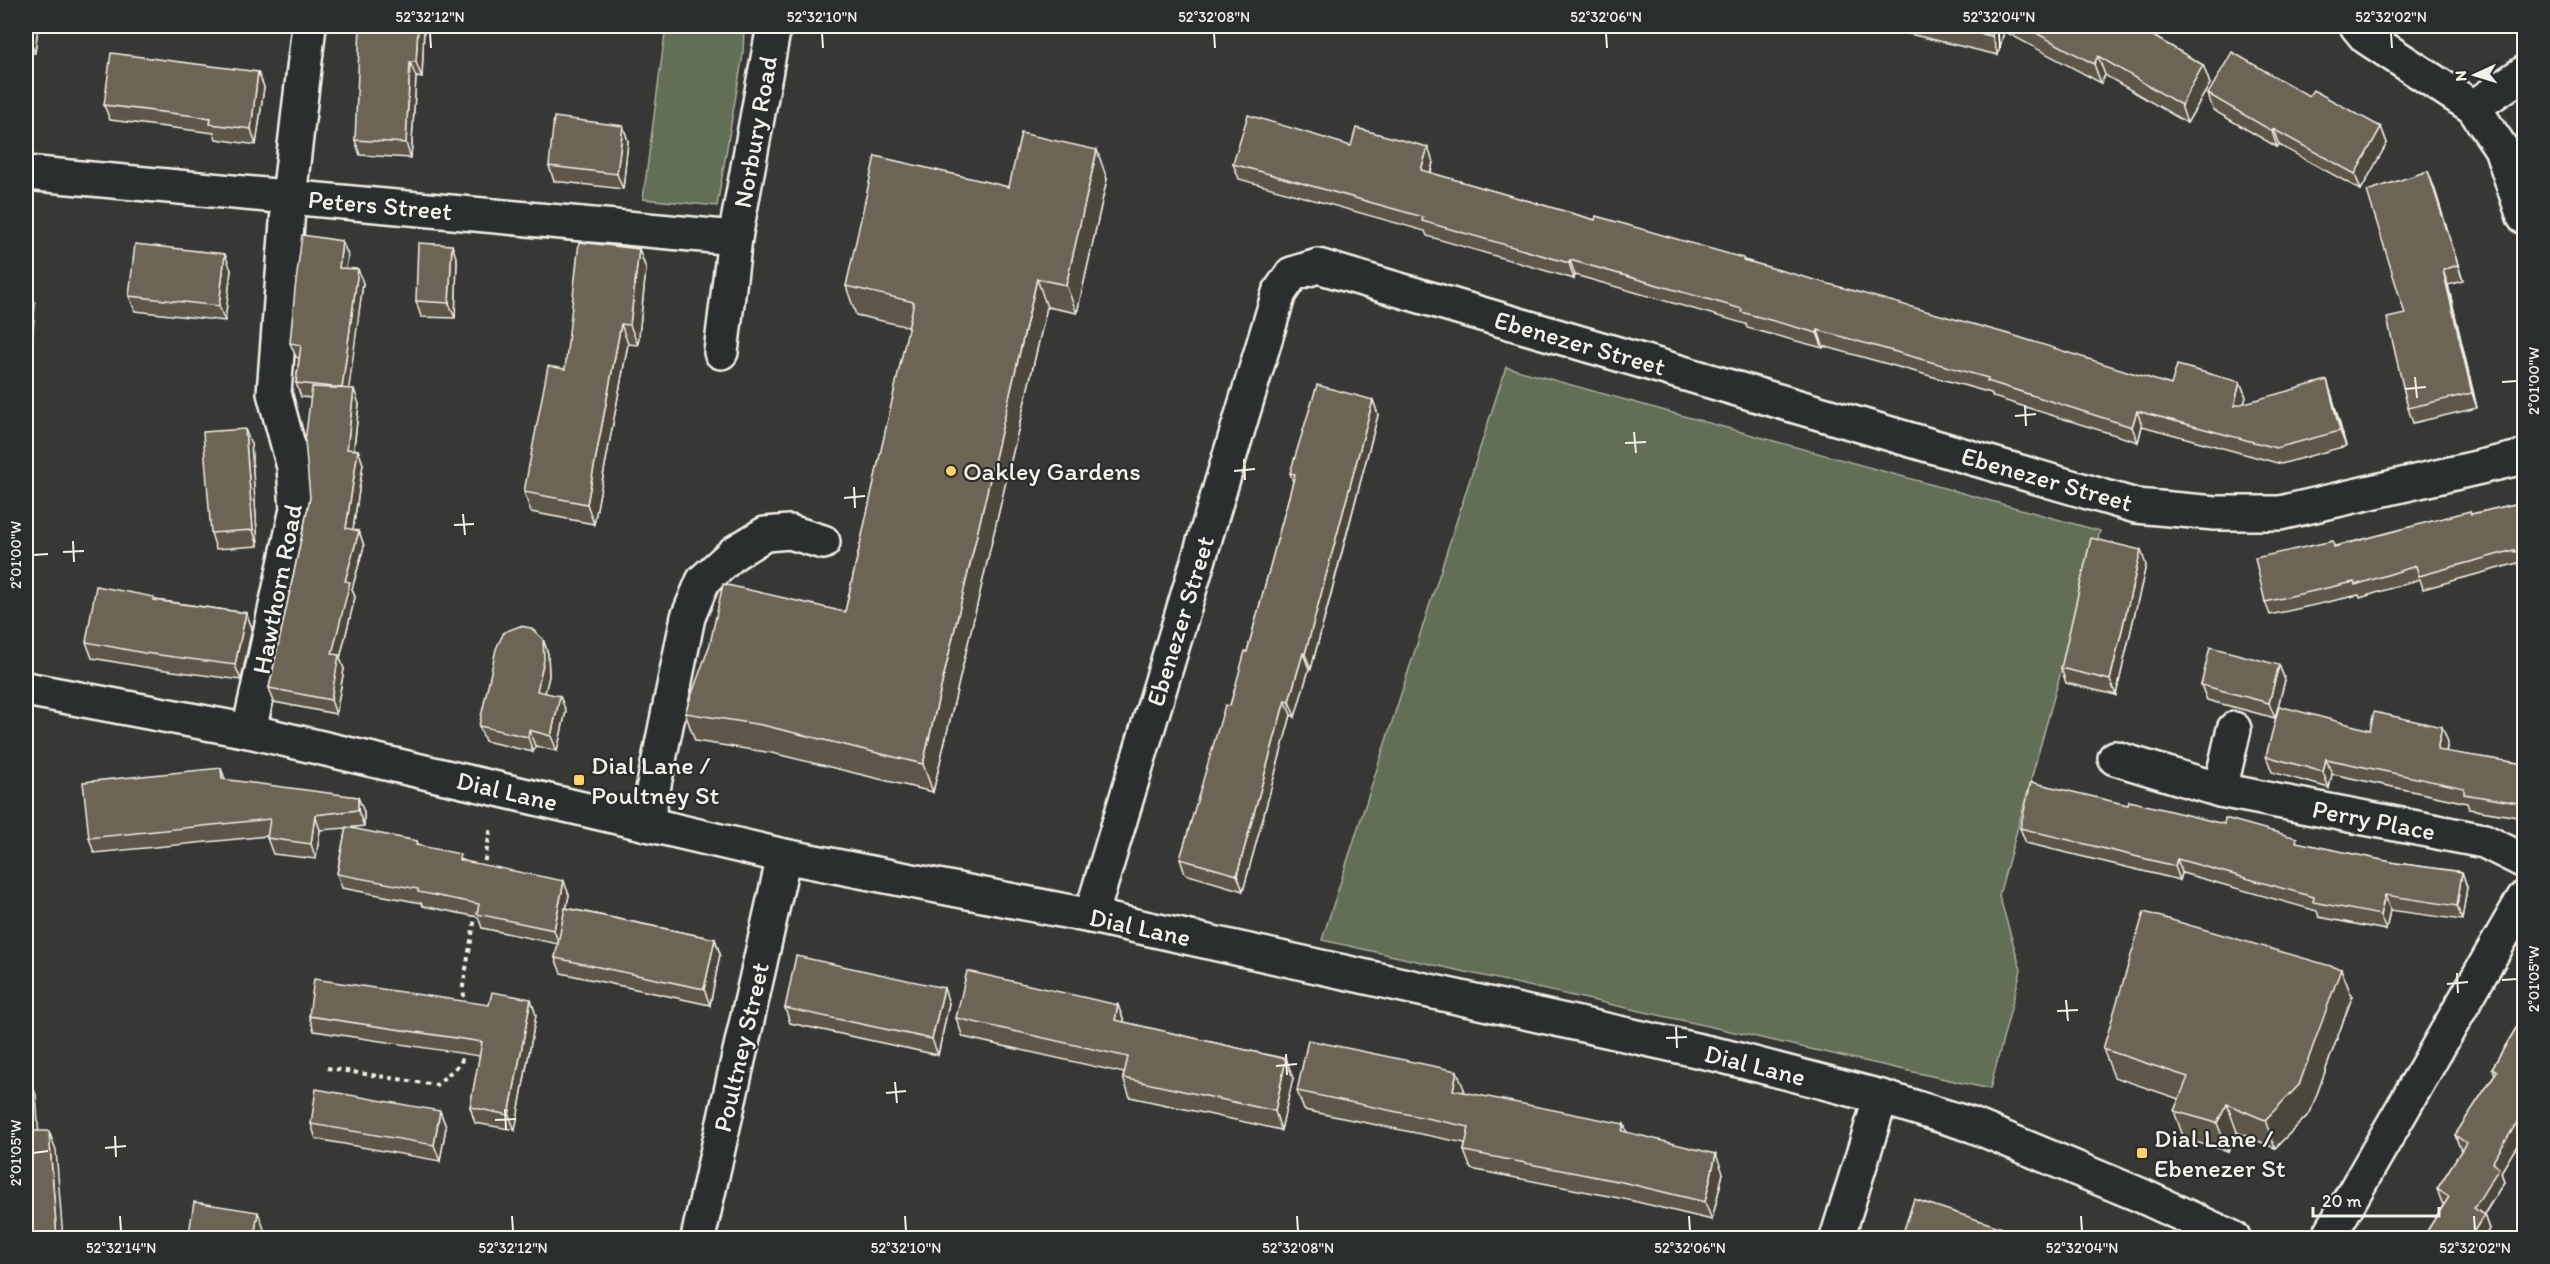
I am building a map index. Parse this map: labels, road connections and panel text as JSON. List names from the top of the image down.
{
  "streets": {
    "street": [
      "Norbury Road",
      "Peters Street",
      "Ebenezer Street",
      "Hawthorn Road",
      "Dial Lane",
      "Perry Place",
      "Poultney Street"
    ]
  },
  "crossings": [
    ["Norbury Road", "Peters Street"],
    ["Peters Street", "Hawthorn Road"],
    ["Ebenezer Street", "Dial Lane"],
    ["Hawthorn Road", "Dial Lane"],
    ["Dial Lane", "Poultney Street"]
  ],
  "places": {
    "other": ["Oakley Gardens"],
    "transit": ["Dial Lane / Poultney St", "Dial Lane / Ebenezer St"]
  },
  "scale_bar": "20 m",
  "north": "left",
  "coordinates": [
    "52°32'12\"N",
    "52°32'10\"N",
    "52°32'08\"N",
    "52°32'06\"N",
    "52°32'04\"N",
    "52°32'02\"N",
    "2°01'00\"W",
    "2°01'05\"W",
    "52°32'14\"N"
  ]
}
